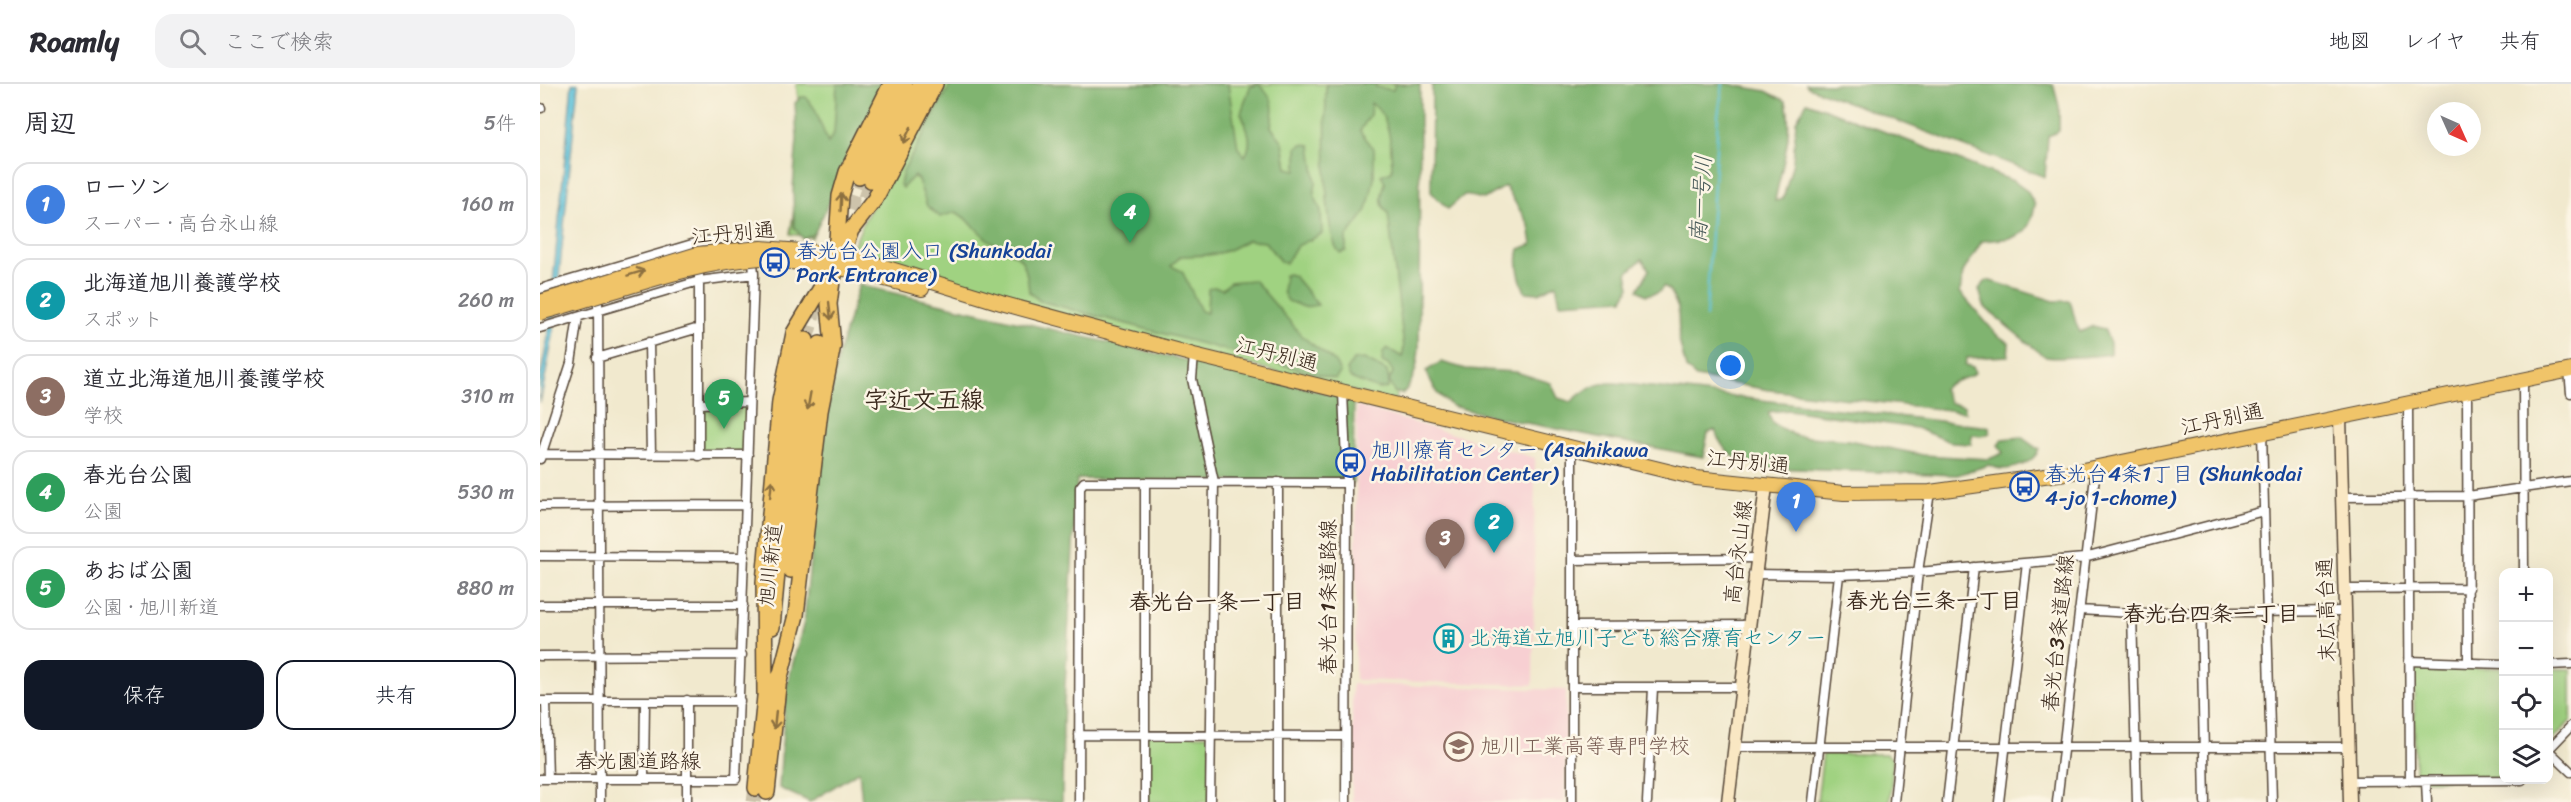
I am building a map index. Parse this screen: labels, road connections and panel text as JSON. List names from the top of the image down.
{
  "streets": {
    "highway": ["旭川新道"],
    "main road": ["江丹別通"],
    "street": [
      "高台永山線",
      "春光台1条道路線",
      "末広高台通",
      "春光台3条道路線",
      "春光園道路線"
    ]
  },
  "crossings": [
    ["江丹別通", "高台永山線"],
    ["江丹別通", "春光台1条道路線"],
    ["江丹別通", "末広高台通"],
    ["江丹別通", "春光台3条道路線"]
  ],
  "districts": [
    "字近文五線",
    "春光台三条一丁目",
    "春光台一条一丁目",
    "春光台四条一丁目"
  ],
  "water": ["南一号川"],
  "places": {
    "bus stop": ["春光台公園入口 (Shunkodai Park Entrance)", "旭川療育センター (Asahikawa Habilitation Center)", "春光台4条1丁目 (Shunkodai 4-jo 1-chome)"],
    "building": ["北海道立旭川子ども総合療育センター"],
    "school or university": ["旭川工業高等専門学校"]
  },
  "north": "bottom right",
  "page": {
    "header": "Roamly",
    "search": "ここで検索",
    "nav": ["地図", "レイヤ", "共有"],
    "heading": ["周辺", "5件"],
    "list": [
      {
        "mark": "1",
        "name": "ローソン",
        "note": "スーパー · 高台永山線",
        "value": "160 m"
      },
      {
        "mark": "2",
        "name": "北海道旭川養護学校",
        "note": "スポット",
        "value": "260 m"
      },
      {
        "mark": "3",
        "name": "道立北海道旭川養護学校",
        "note": "学校",
        "value": "310 m"
      },
      {
        "mark": "4",
        "name": "春光台公園",
        "note": "公園",
        "value": "530 m"
      },
      {
        "mark": "5",
        "name": "あおば公園",
        "note": "公園 · 旭川新道",
        "value": "880 m"
      }
    ],
    "pins": [
      "4",
      "5",
      "1",
      "2",
      "3"
    ],
    "map_buttons": ["+", "−"],
    "buttons": ["保存", "共有"]
  }
}
